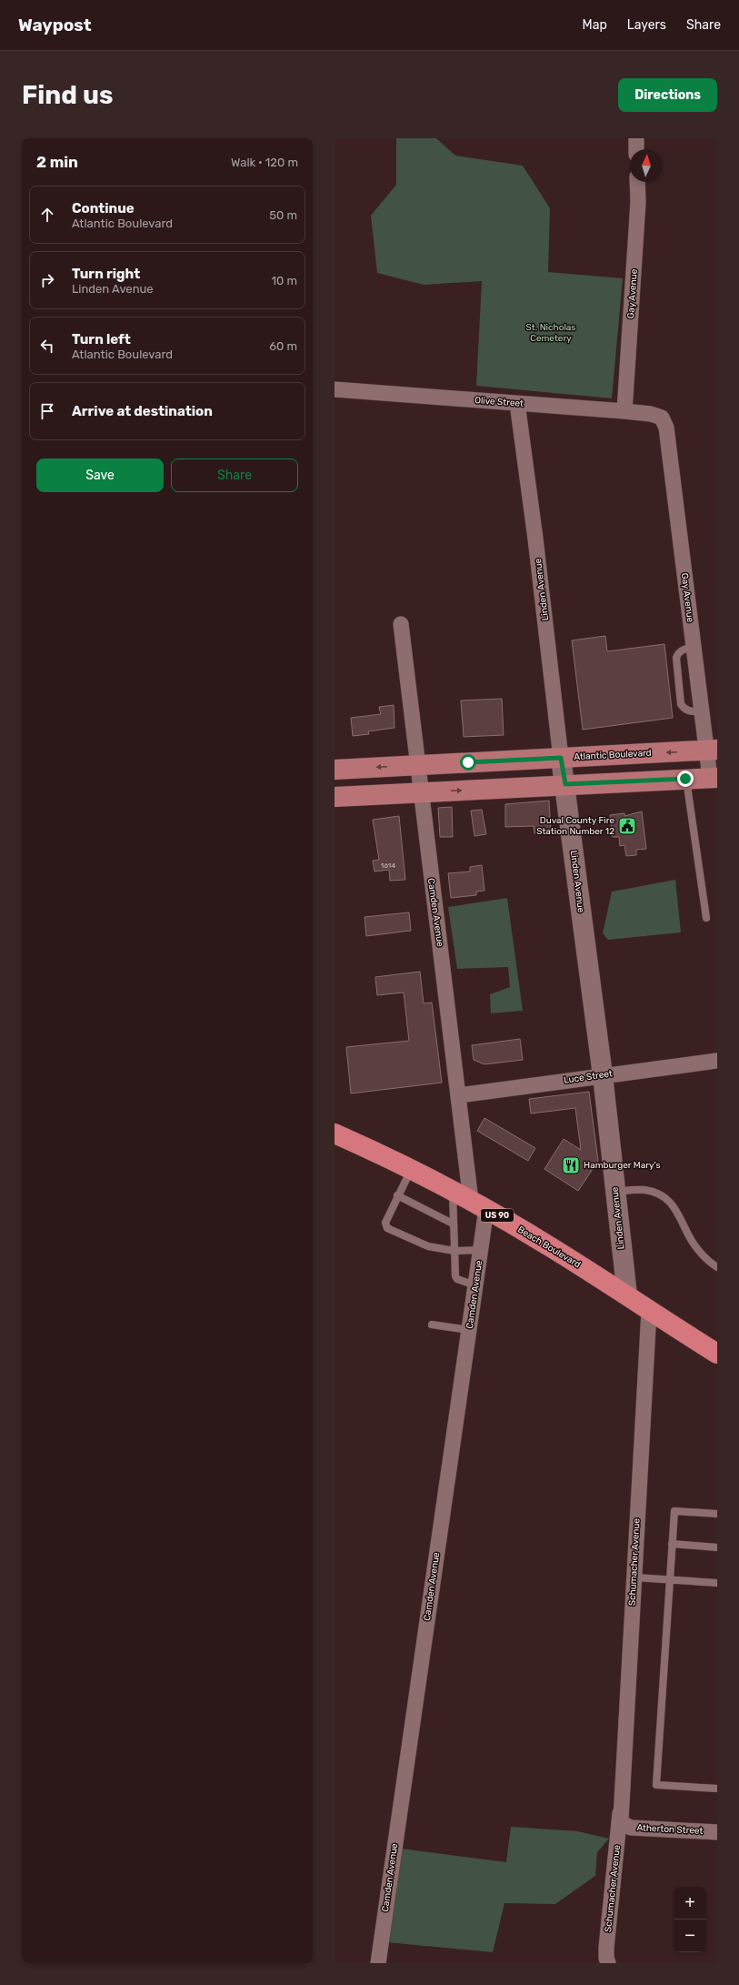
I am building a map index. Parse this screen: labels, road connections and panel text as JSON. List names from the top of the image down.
{
  "streets": {
    "highway": ["US 90", "Beach Boulevard"],
    "main road": ["Atlantic Boulevard"],
    "street": [
      "Gay Avenue",
      "Olive Street",
      "Linden Avenue",
      "Camden Avenue",
      "Luce Street",
      "Schumacher Avenue",
      "Atherton Street"
    ]
  },
  "crossings": [
    ["Gay Avenue", "Olive Street"],
    ["Gay Avenue", "Atlantic Boulevard"],
    ["Olive Street", "Linden Avenue"],
    ["Linden Avenue", "Atlantic Boulevard"],
    ["Linden Avenue", "Luce Street"],
    ["Linden Avenue", "Beach Boulevard"],
    ["Atlantic Boulevard", "Camden Avenue"],
    ["Camden Avenue", "Luce Street"],
    ["Camden Avenue", "Beach Boulevard"],
    ["Beach Boulevard", "Schumacher Avenue"],
    ["Schumacher Avenue", "Atherton Street"]
  ],
  "parks": ["St. Nicholas Cemetery"],
  "places": {
    "public building": ["Duval County Fire Station Number 12"],
    "restaurant": ["Hamburger Mary's"]
  },
  "house_numbers": ["1614"],
  "north": "top",
  "page": {
    "header": "Waypost",
    "nav": ["Map", "Layers", "Share"],
    "buttons": [
      "Directions",
      ["Save", "Share"]
    ],
    "title": "Find us",
    "heading": ["2 min", "Walk · 120 m"],
    "list": [
      ["Continue", "Atlantic Boulevard", "50 m"],
      ["Turn right", "Linden Avenue", "10 m"],
      ["Turn left", "Atlantic Boulevard", "60 m"],
      "Arrive at destination"
    ],
    "map_buttons": ["+", "−"]
  }
}
